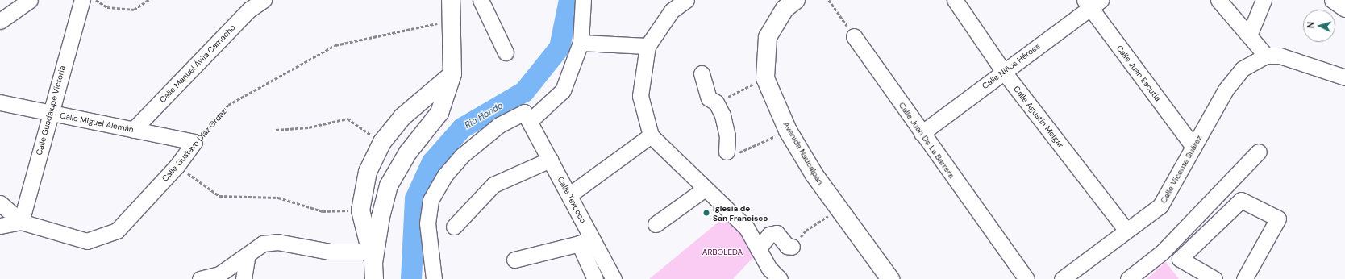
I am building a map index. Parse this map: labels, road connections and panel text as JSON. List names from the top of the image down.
{
  "streets": {
    "main road": ["Avenida Naucalpan"],
    "street": [
      "Calle Manuel Ávila Camacho",
      "Calle Niños Héroes",
      "Calle Juan Escutia",
      "Calle Guadalupe Victoria",
      "Calle Agustín Melgar",
      "Calle Miguel Alemán",
      "Calle Juan De La Barrera",
      "Calle Gustavo Díaz Ordaz",
      "Calle Vicente Suárez",
      "Calle Texcoco"
    ]
  },
  "crossings": [
    ["Calle Manuel Ávila Camacho", "Calle Miguel Alemán"],
    ["Calle Niños Héroes", "Calle Juan Escutia"],
    ["Calle Niños Héroes", "Calle Agustín Melgar"],
    ["Calle Niños Héroes", "Calle Juan De La Barrera"],
    ["Calle Juan Escutia", "Calle Vicente Suárez"],
    ["Calle Guadalupe Victoria", "Calle Miguel Alemán"],
    ["Calle Guadalupe Victoria", "Calle Gustavo Díaz Ordaz"],
    ["Calle Agustín Melgar", "Calle Vicente Suárez"],
    ["Calle Miguel Alemán", "Calle Gustavo Díaz Ordaz"]
  ],
  "water": ["Rio Hondo"],
  "parks": ["ARBOLEDA"],
  "places": ["Iglesia de San Francisco"],
  "north": "left"
}
